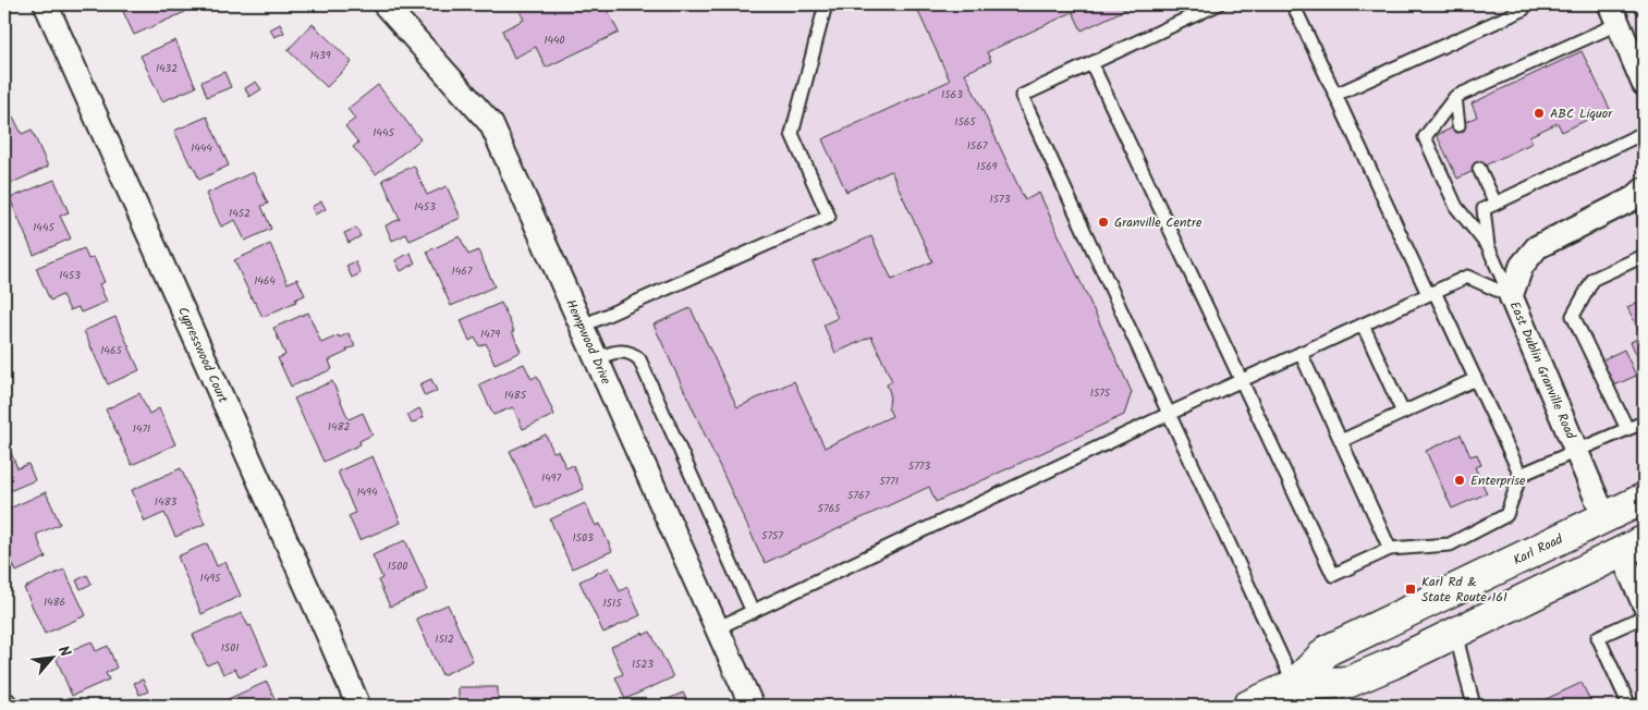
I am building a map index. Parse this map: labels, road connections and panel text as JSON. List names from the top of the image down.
{
  "streets": {
    "main road": ["Karl Road"],
    "street": ["Hempwood Drive", "Cypresswood Court", "East Dublin Granville Road"]
  },
  "crossings": [
    ["East Dublin Granville Road", "Karl Road"]
  ],
  "places": {
    "other": ["ABC Liquor", "Granville Centre", "Enterprise"],
    "transit": ["Karl Rd & State Route 161"]
  },
  "house_numbers": [
    "1440",
    "1439",
    "1432",
    "1563",
    "1565",
    "1445",
    "1567",
    "1444",
    "1569",
    "1573",
    "1453",
    "1452",
    "1445",
    "1467",
    "1453",
    "1464",
    "1479",
    "1465",
    "1575",
    "1485",
    "1482",
    "1471",
    "5773",
    "1497",
    "5771",
    "1494",
    "5767",
    "1483",
    "5765",
    "5757",
    "1503",
    "1500",
    "1495",
    "1486",
    "1515",
    "1512",
    "1501",
    "1523"
  ],
  "north": "top right"
}
